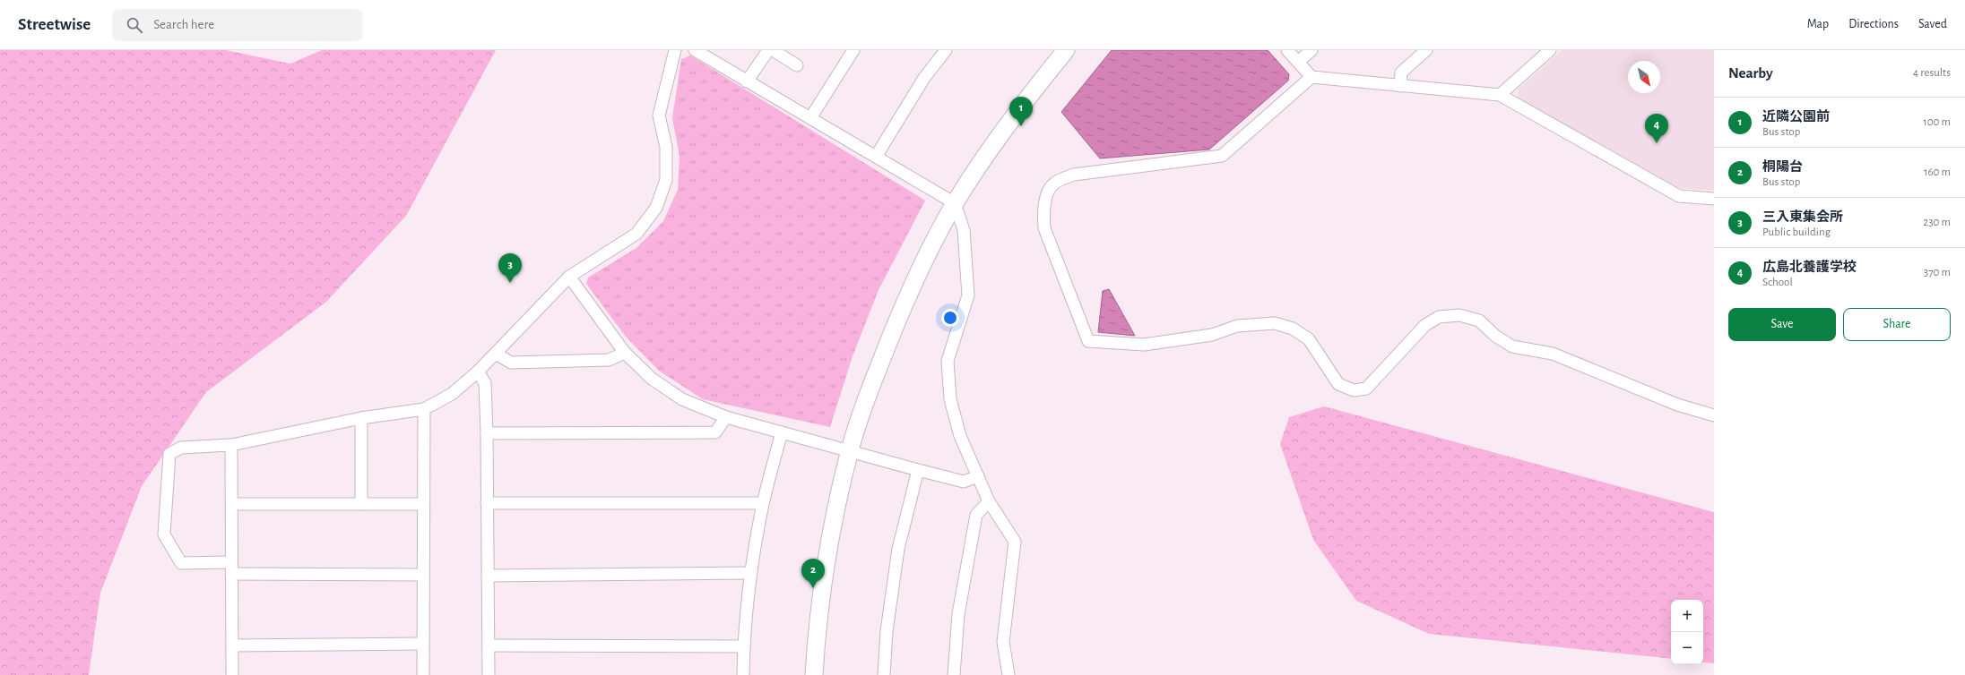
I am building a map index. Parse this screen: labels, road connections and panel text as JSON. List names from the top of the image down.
{
  "north": "bottom right",
  "page": {
    "header": "Streetwise",
    "search": "Search here",
    "nav": ["Map", "Directions", "Saved"],
    "heading": ["Nearby", "4 results"],
    "pins": [
      "1",
      "4",
      "3",
      "2"
    ],
    "list": [
      {
        "mark": "1",
        "name": "近隣公園前",
        "note": "Bus stop",
        "value": "100 m"
      },
      {
        "mark": "2",
        "name": "桐陽台",
        "note": "Bus stop",
        "value": "160 m"
      },
      {
        "mark": "3",
        "name": "三入東集会所",
        "note": "Public building",
        "value": "230 m"
      },
      {
        "mark": "4",
        "name": "広島北養護学校",
        "note": "School",
        "value": "370 m"
      }
    ],
    "buttons": ["Save", "Share"],
    "map_buttons": ["+", "−"]
  }
}
